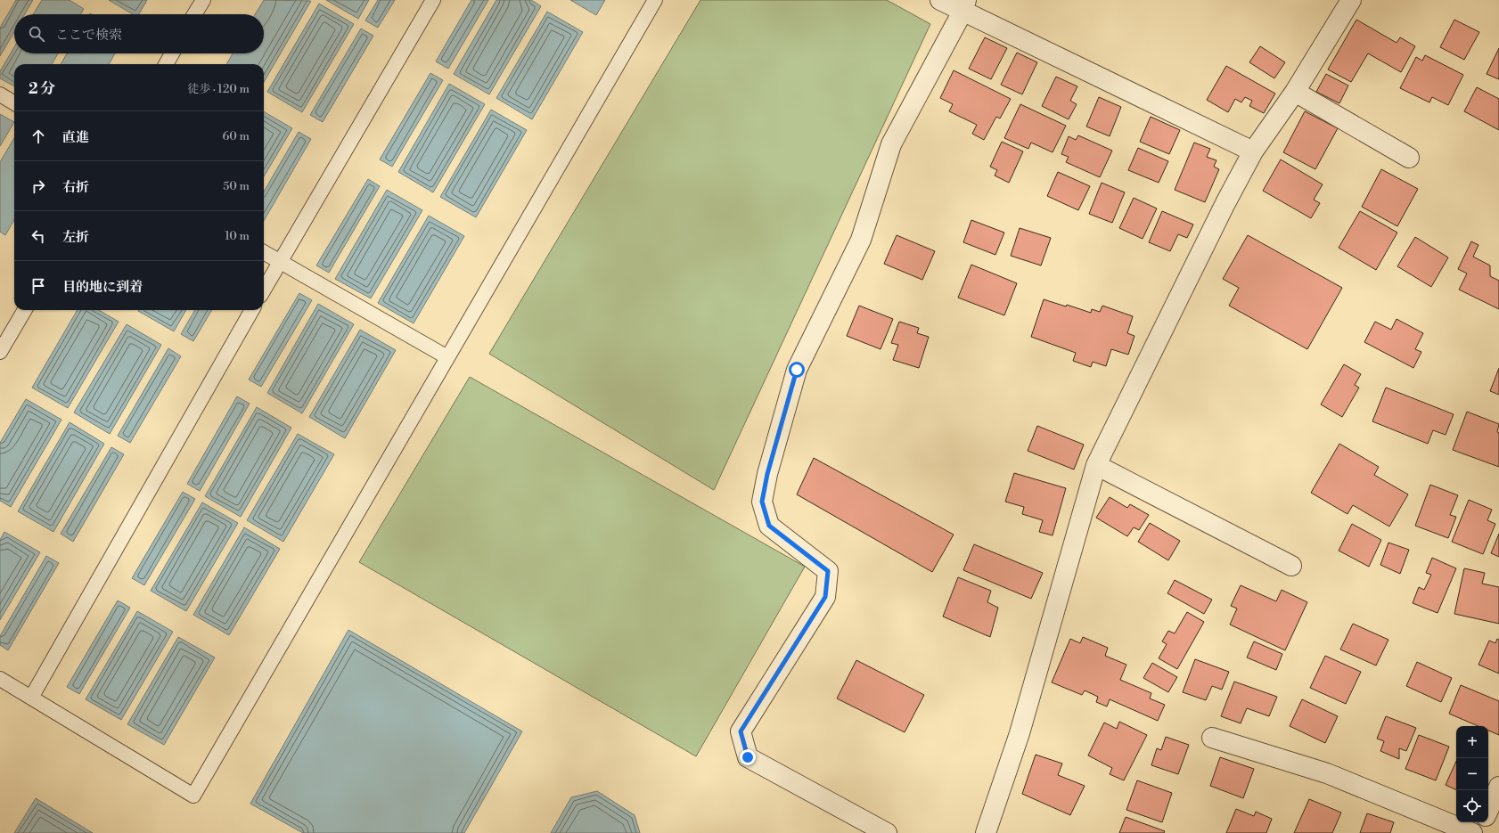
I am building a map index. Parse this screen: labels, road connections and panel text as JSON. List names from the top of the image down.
{
  "page": {
    "search": "ここで検索",
    "heading": ["2 分", "徒歩 · 120 m"],
    "list": [
      ["直進", "60 m"],
      ["右折", "50 m"],
      ["左折", "10 m"],
      "目的地に到着"
    ],
    "map_buttons": ["+", "−"]
  }
}
